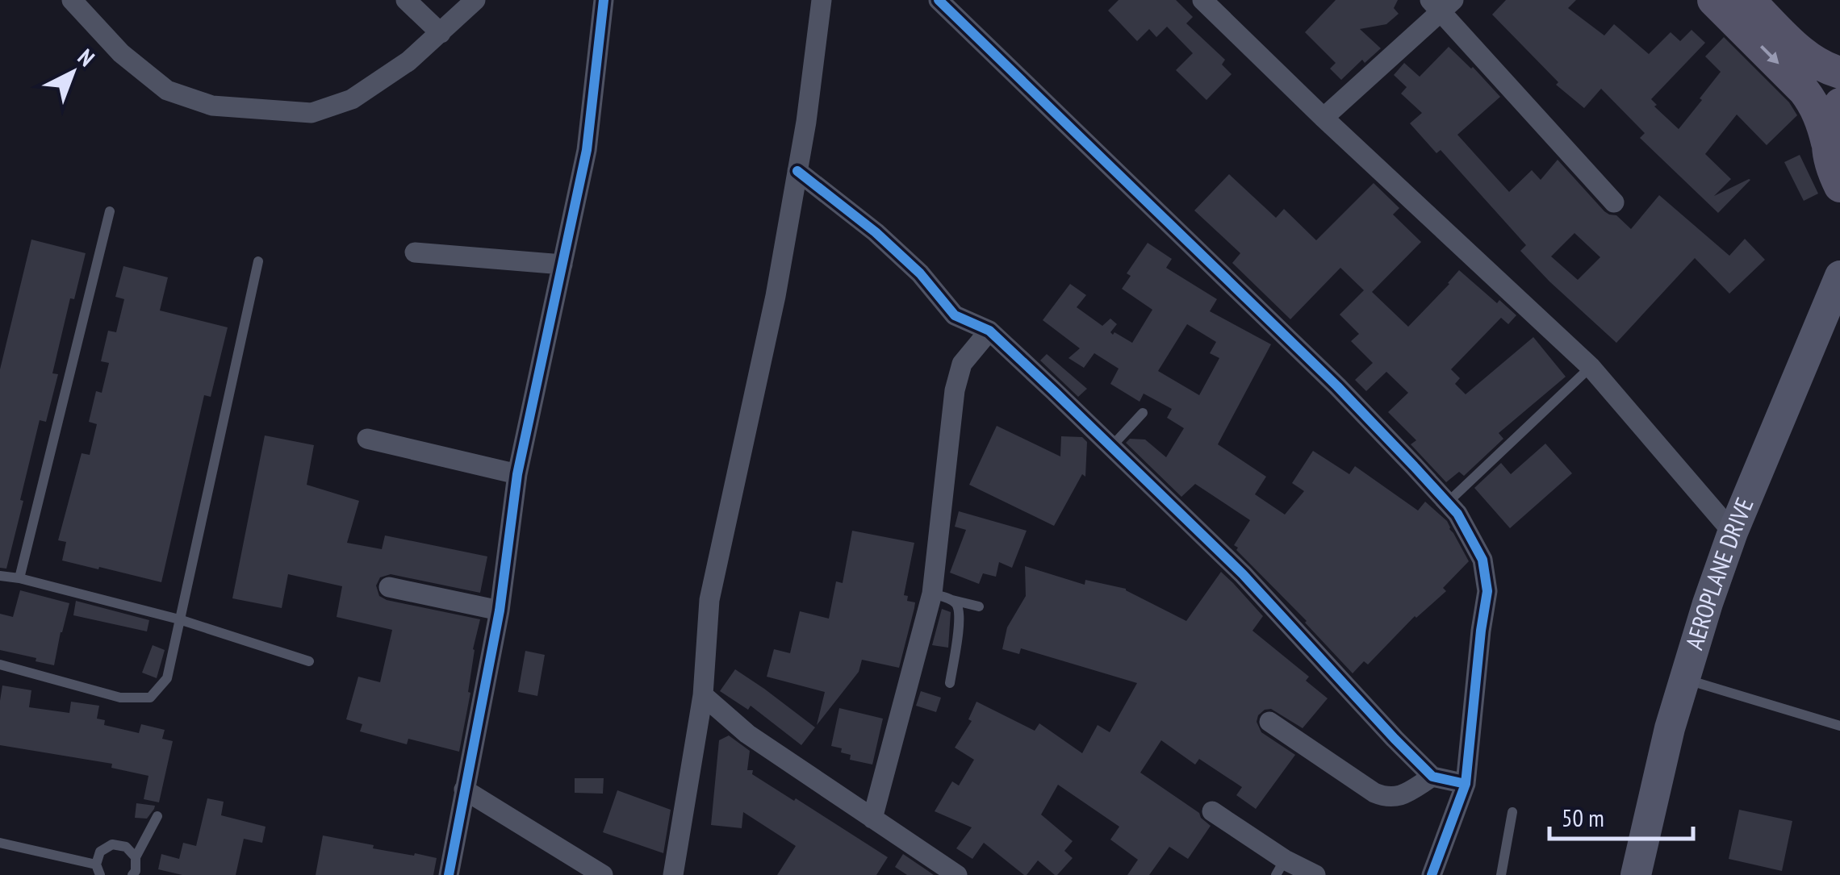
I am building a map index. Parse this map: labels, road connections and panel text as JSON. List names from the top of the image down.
{
  "streets": {
    "street": ["AEROPLANE DRIVE"]
  },
  "scale_bar": "50 m",
  "north": "top right"
}
